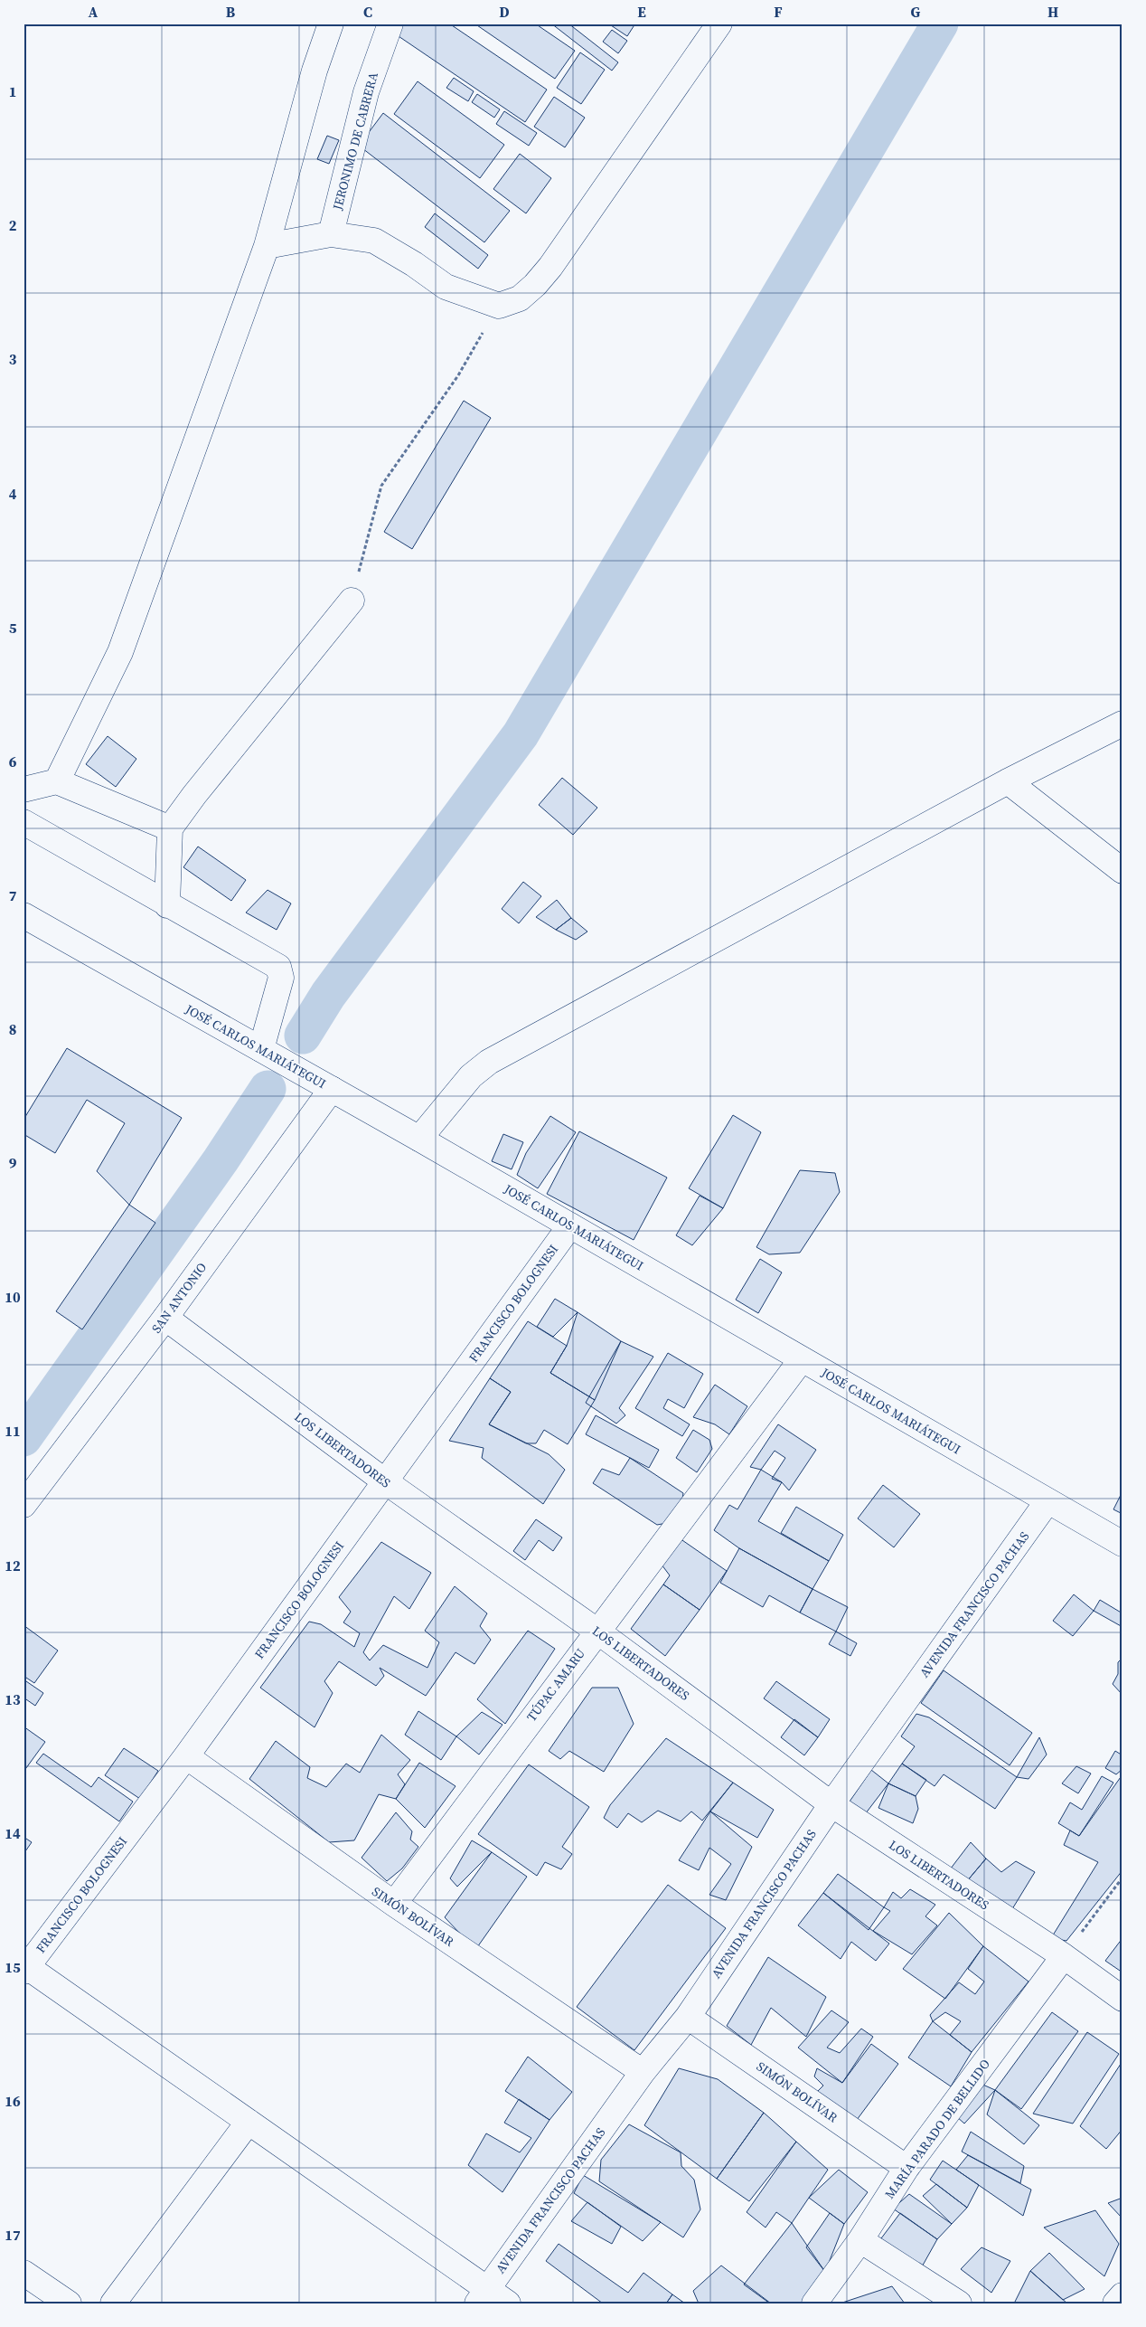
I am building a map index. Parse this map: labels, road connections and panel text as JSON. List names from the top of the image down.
{
  "streets": {
    "street": [
      "JERONIMO DE CABRERA",
      "JOSÉ CARLOS MARIÁTEGUI",
      "SAN ANTONIO",
      "FRANCISCO BOLOGNESI",
      "LOS LIBERTADORES",
      "AVENIDA FRANCISCO PACHAS",
      "TÚPAC AMARU",
      "SIMÓN BOLÍVAR",
      "MARÍA PARADO DE BELLIDO"
    ]
  },
  "crossings": [
    ["JOSÉ CARLOS MARIÁTEGUI", "SAN ANTONIO"],
    ["JOSÉ CARLOS MARIÁTEGUI", "FRANCISCO BOLOGNESI"],
    ["JOSÉ CARLOS MARIÁTEGUI", "AVENIDA FRANCISCO PACHAS"],
    ["JOSÉ CARLOS MARIÁTEGUI", "TÚPAC AMARU"],
    ["SAN ANTONIO", "LOS LIBERTADORES"],
    ["FRANCISCO BOLOGNESI", "LOS LIBERTADORES"],
    ["FRANCISCO BOLOGNESI", "SIMÓN BOLÍVAR"],
    ["LOS LIBERTADORES", "AVENIDA FRANCISCO PACHAS"],
    ["LOS LIBERTADORES", "TÚPAC AMARU"],
    ["LOS LIBERTADORES", "MARÍA PARADO DE BELLIDO"],
    ["AVENIDA FRANCISCO PACHAS", "SIMÓN BOLÍVAR"],
    ["TÚPAC AMARU", "SIMÓN BOLÍVAR"],
    ["SIMÓN BOLÍVAR", "MARÍA PARADO DE BELLIDO"]
  ],
  "grid": {
    "columns": [
      "A",
      "B",
      "C",
      "D",
      "E",
      "F",
      "G",
      "H"
    ],
    "rows": [
      "1",
      "2",
      "3",
      "4",
      "5",
      "6",
      "7",
      "8",
      "9",
      "10",
      "11",
      "12",
      "13",
      "14",
      "15",
      "16",
      "17"
    ]
  }
}
